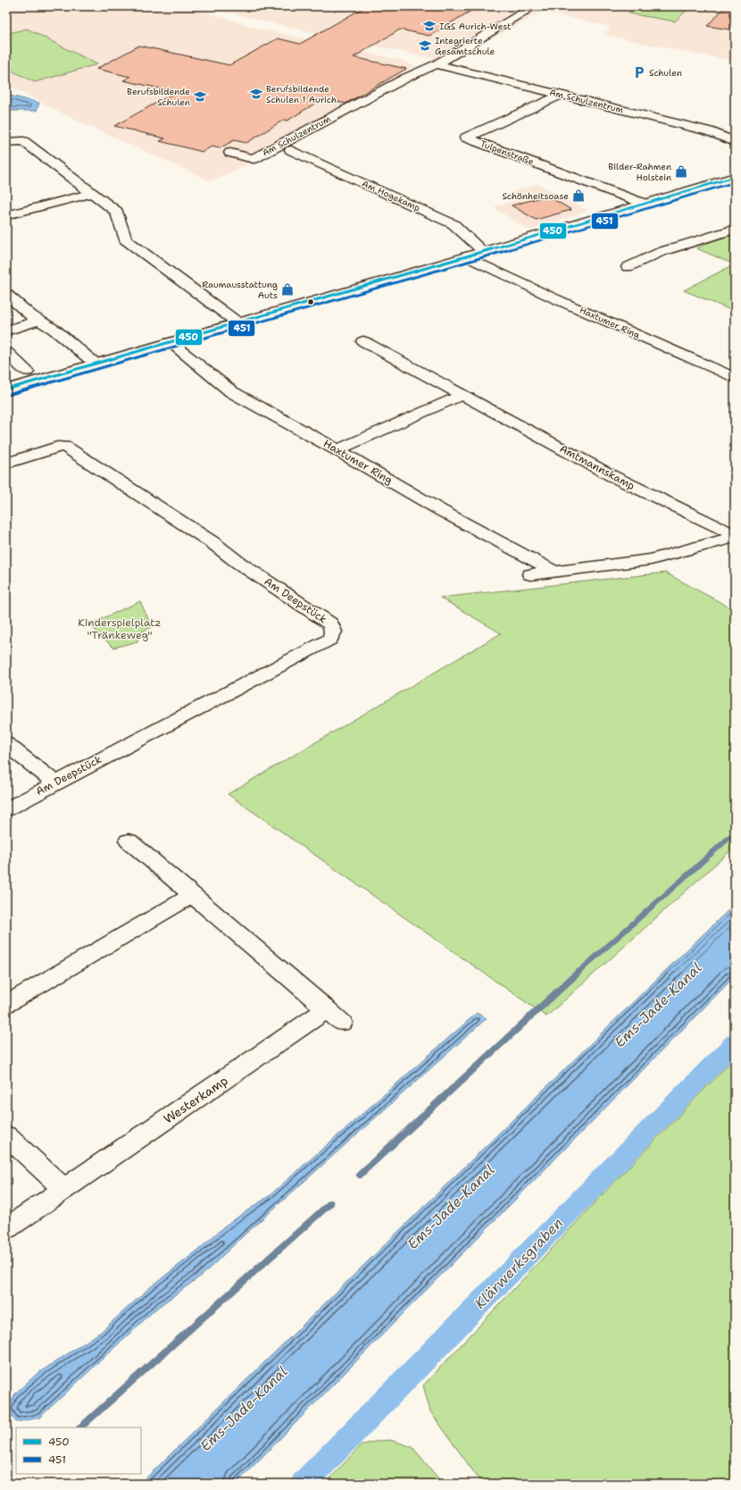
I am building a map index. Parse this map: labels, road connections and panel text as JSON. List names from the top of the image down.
{
  "streets": {
    "street": [
      "Am Schulzentrum",
      "Tulpenstraße",
      "Am Hogekamp",
      "Haxtumer Ring",
      "Amtmannskamp",
      "Am Deepstück",
      "Westerkamp"
    ]
  },
  "crossings": [
    ["Am Schulzentrum", "Tulpenstraße"]
  ],
  "water": ["Ems-Jade-Kanal", "Klärwerksgraben"],
  "parks": ["Kinderspielplatz \"Tränkeweg\""],
  "places": {
    "school or university": [
      "IGS Aurich-West",
      "Integrierte Gesamtschule",
      "Berufsbildende Schulen 1 Aurich",
      "Berufsbildende Schulen"
    ],
    "parking": ["Schulen"],
    "shop": ["Bilder-Rahmen Holstein", "Schönheitsoase", "Raumausstattung Auts"]
  },
  "lines": ["transit line 450", "transit line 451"],
  "legend": ["450", "451"]
}
